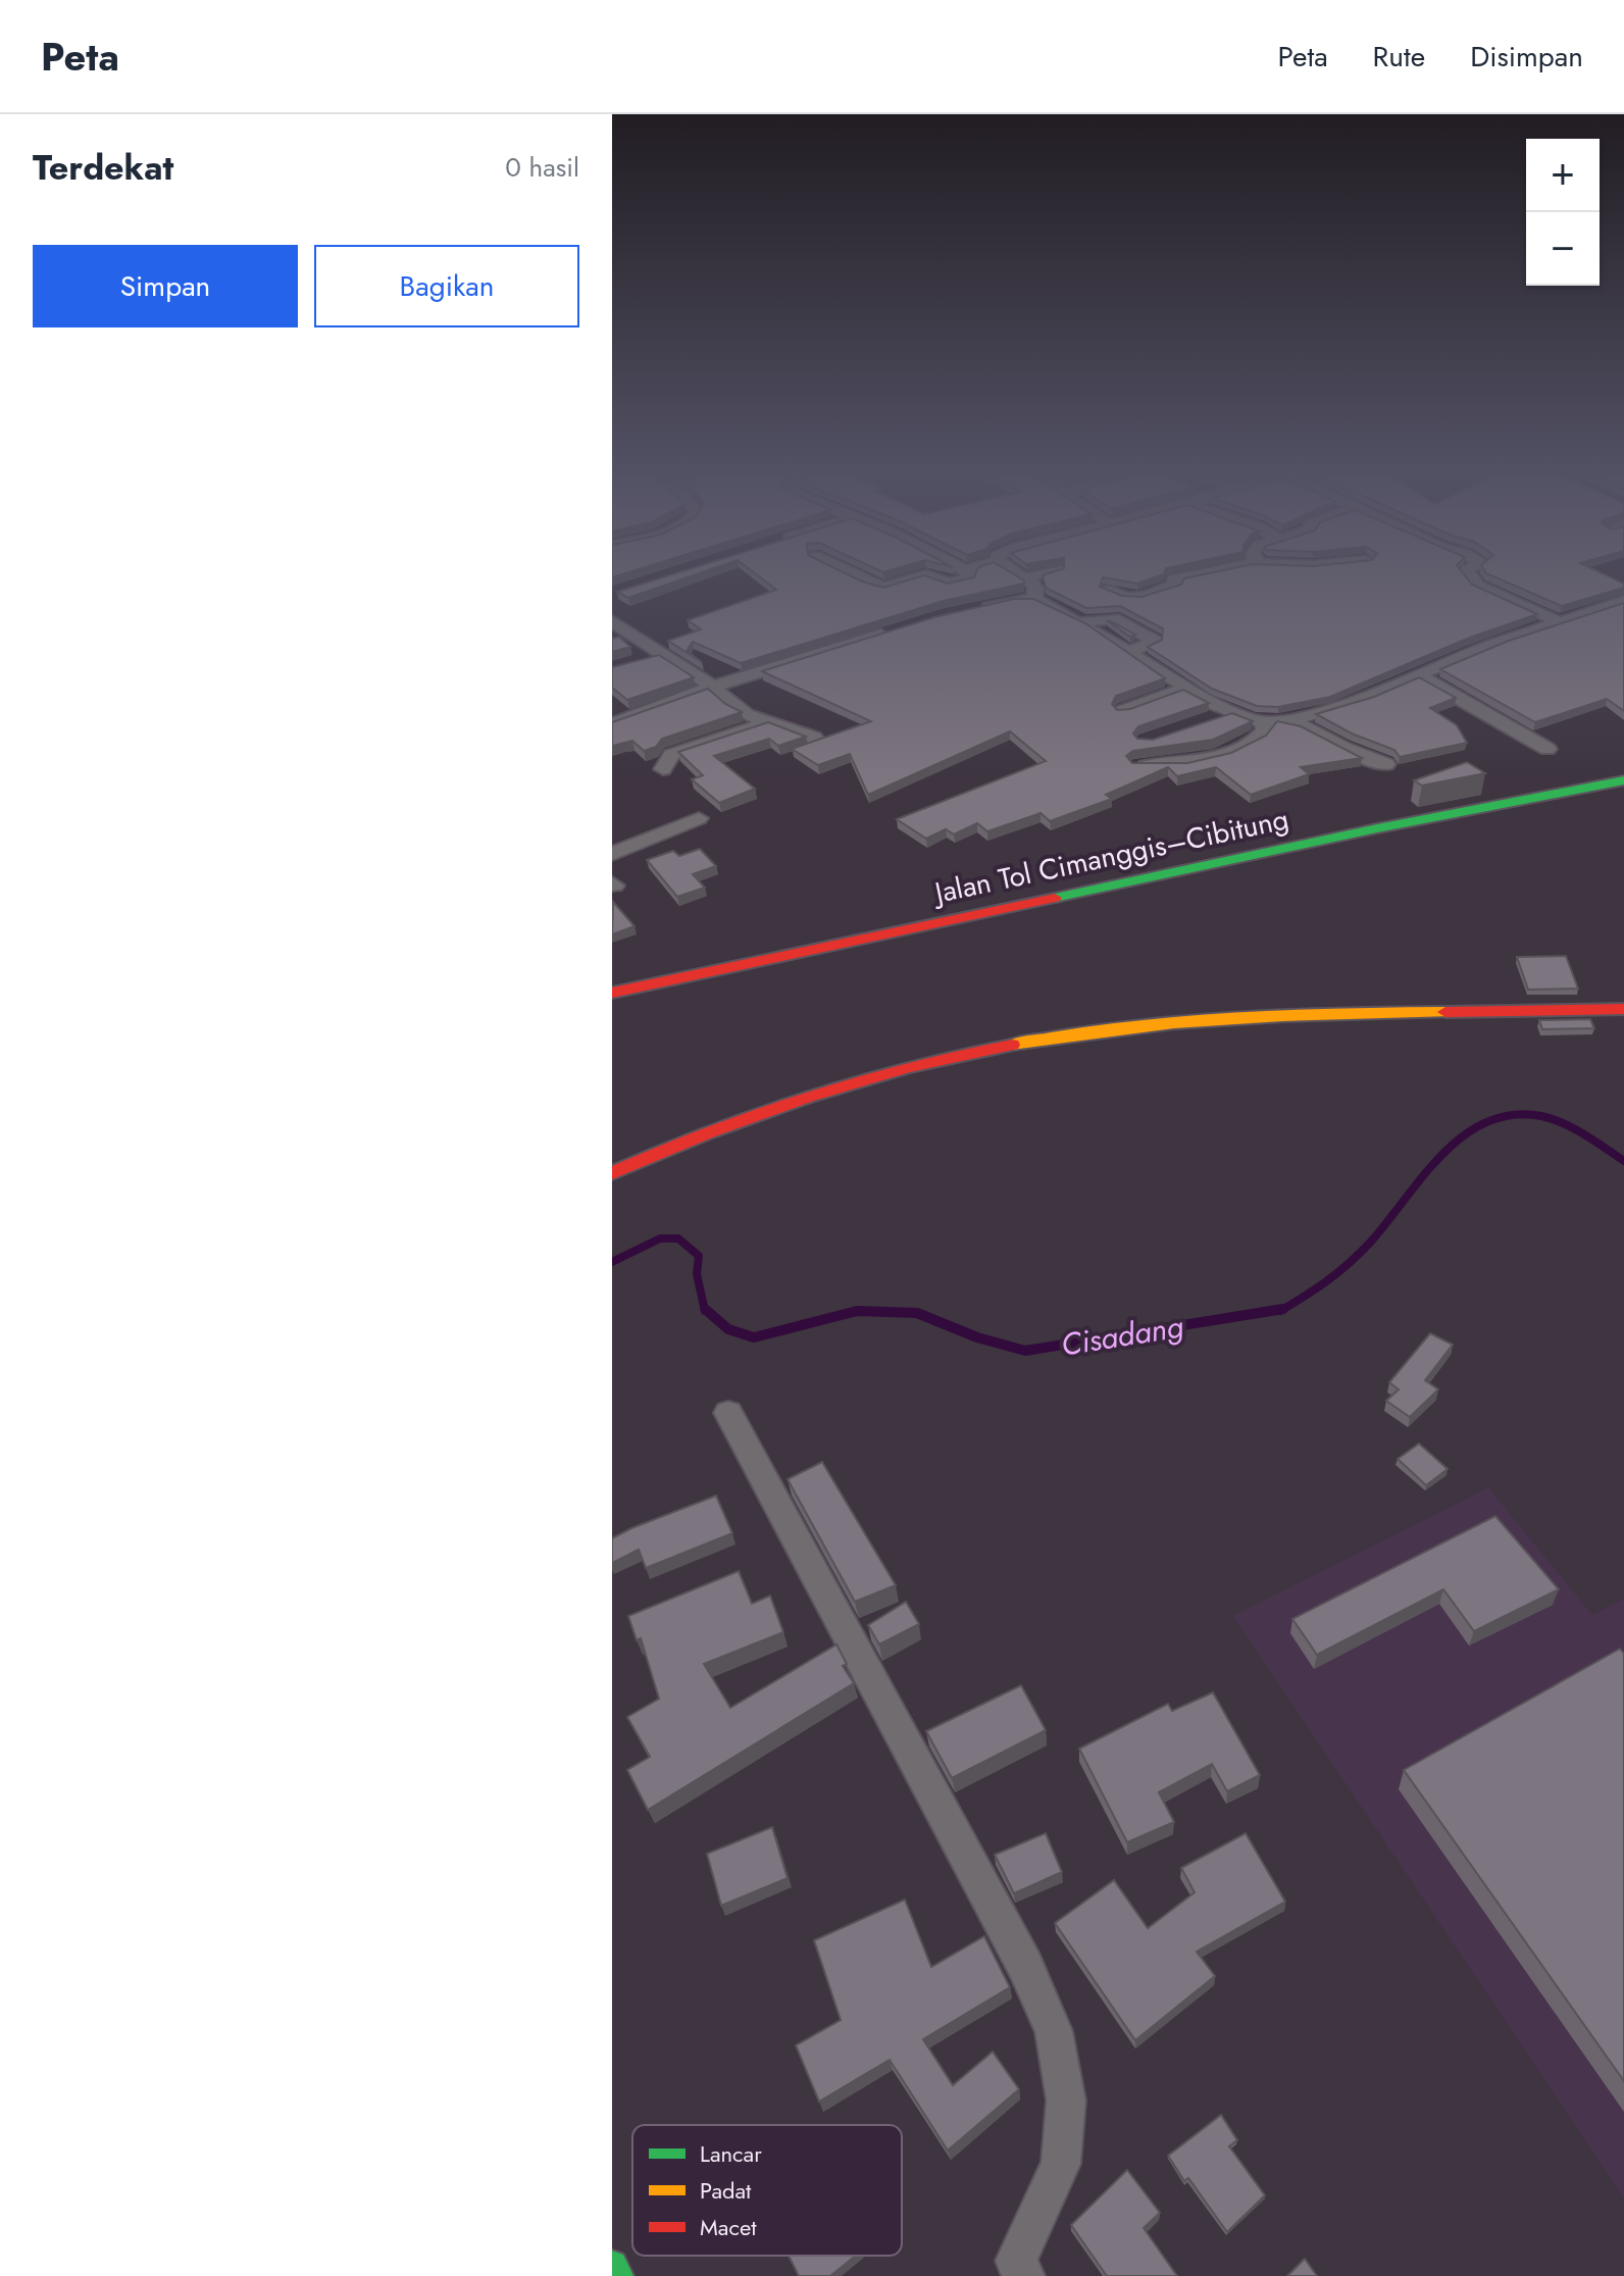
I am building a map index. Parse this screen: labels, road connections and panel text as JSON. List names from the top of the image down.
{
  "streets": {
    "highway": ["Jalan Tol Cimanggis–Cibitung"]
  },
  "water": ["Cisadang"],
  "legend": ["Lancar", "Padat", "Macet"],
  "page": {
    "header": "Peta",
    "nav": ["Peta", "Rute", "Disimpan"],
    "heading": ["Terdekat", "0 hasil"],
    "map_buttons": ["+", "−"],
    "buttons": ["Simpan", "Bagikan"]
  }
}
